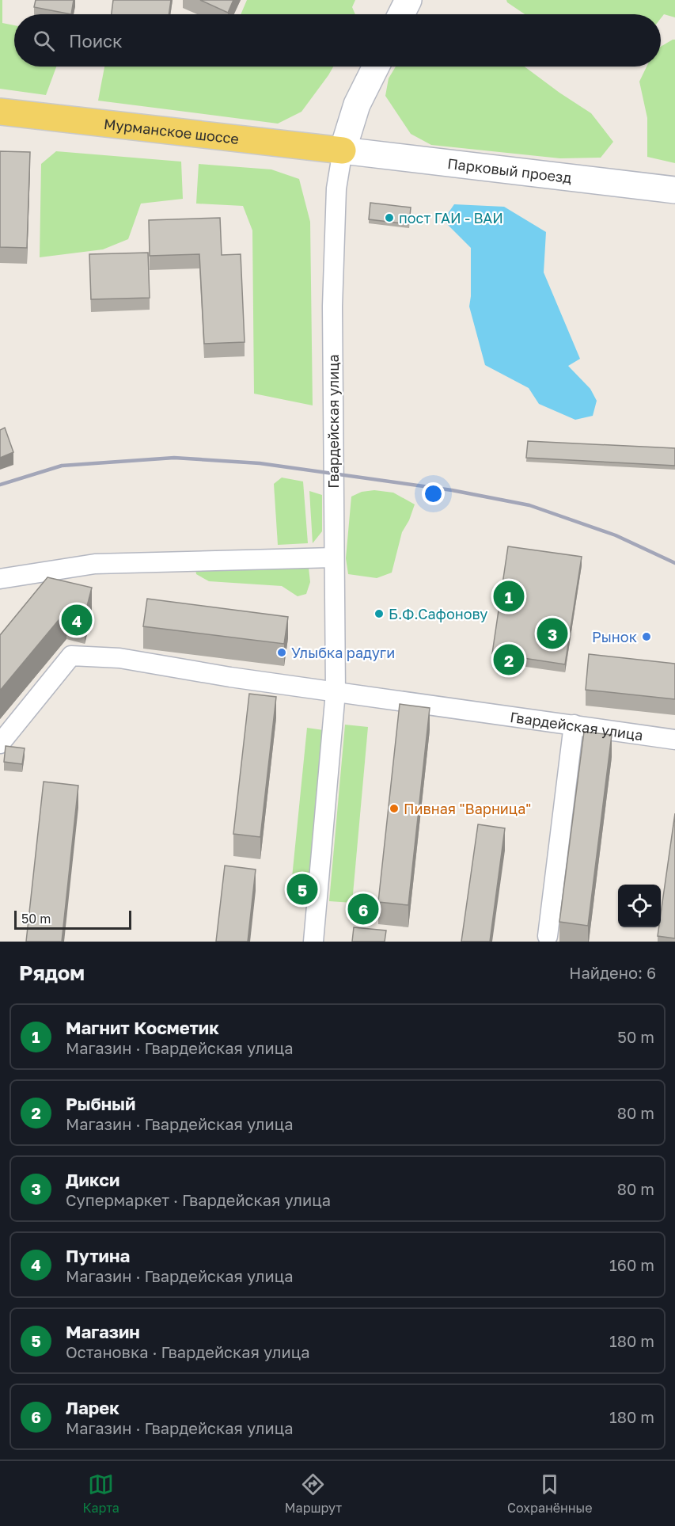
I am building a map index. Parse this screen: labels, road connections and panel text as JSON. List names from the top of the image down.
{
  "streets": {
    "main road": ["Мурманское шоссе", "Парковый проезд"],
    "street": ["Гвардейская улица"]
  },
  "crossings": [
    ["Мурманское шоссе", "Парковый проезд"],
    ["Мурманское шоссе", "Гвардейская улица"],
    ["Парковый проезд", "Гвардейская улица"]
  ],
  "places": [
    "пост ГАИ - ВАИ",
    "Б.Ф.Сафонову",
    "Рынок",
    "Улыбка радуги",
    "Пивная \"Варница\""
  ],
  "scale_bar": "50 m",
  "page": {
    "search": "Поиск",
    "pins": [
      "1",
      "4",
      "3",
      "2",
      "5",
      "6"
    ],
    "scale": "50 m",
    "heading": ["Рядом", "Найдено: 6"],
    "list": [
      {
        "mark": "1",
        "name": "Магнит Косметик",
        "note": "Магазин · Гвардейская улица",
        "value": "50 m"
      },
      {
        "mark": "2",
        "name": "Рыбный",
        "note": "Магазин · Гвардейская улица",
        "value": "80 m"
      },
      {
        "mark": "3",
        "name": "Дикси",
        "note": "Супермаркет · Гвардейская улица",
        "value": "80 m"
      },
      {
        "mark": "4",
        "name": "Путина",
        "note": "Магазин · Гвардейская улица",
        "value": "160 m"
      },
      {
        "mark": "5",
        "name": "Магазин",
        "note": "Остановка · Гвардейская улица",
        "value": "180 m"
      },
      {
        "mark": "6",
        "name": "Ларек",
        "note": "Магазин · Гвардейская улица",
        "value": "180 m"
      }
    ],
    "nav": ["Карта", "Маршрут", "Сохранённые"]
  }
}
